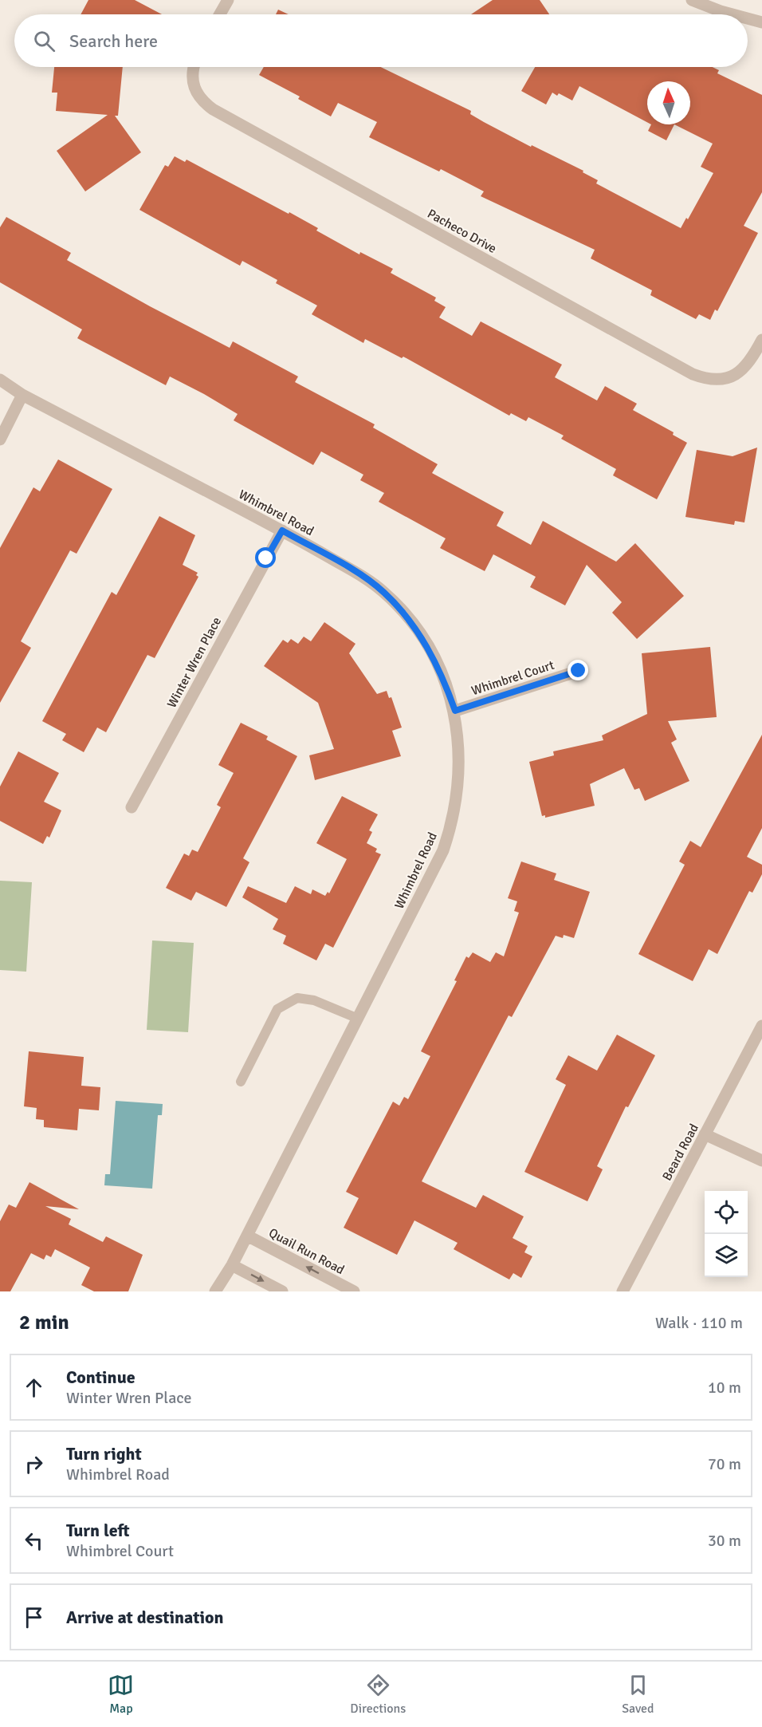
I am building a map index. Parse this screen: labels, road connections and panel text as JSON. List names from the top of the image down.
{
  "streets": {
    "street": [
      "Pacheco Drive",
      "Whimbrel Road",
      "Winter Wren Place",
      "Whimbrel Court",
      "Beard Road",
      "Quail Run Road"
    ]
  },
  "crossings": [
    ["Whimbrel Road", "Winter Wren Place"],
    ["Whimbrel Road", "Whimbrel Court"],
    ["Whimbrel Road", "Quail Run Road"]
  ],
  "north": "top",
  "page": {
    "search": "Search here",
    "heading": ["2 min", "Walk · 110 m"],
    "list": [
      ["Continue", "Winter Wren Place", "10 m"],
      ["Turn right", "Whimbrel Road", "70 m"],
      ["Turn left", "Whimbrel Court", "30 m"],
      "Arrive at destination"
    ],
    "nav": ["Map", "Directions", "Saved"]
  }
}
